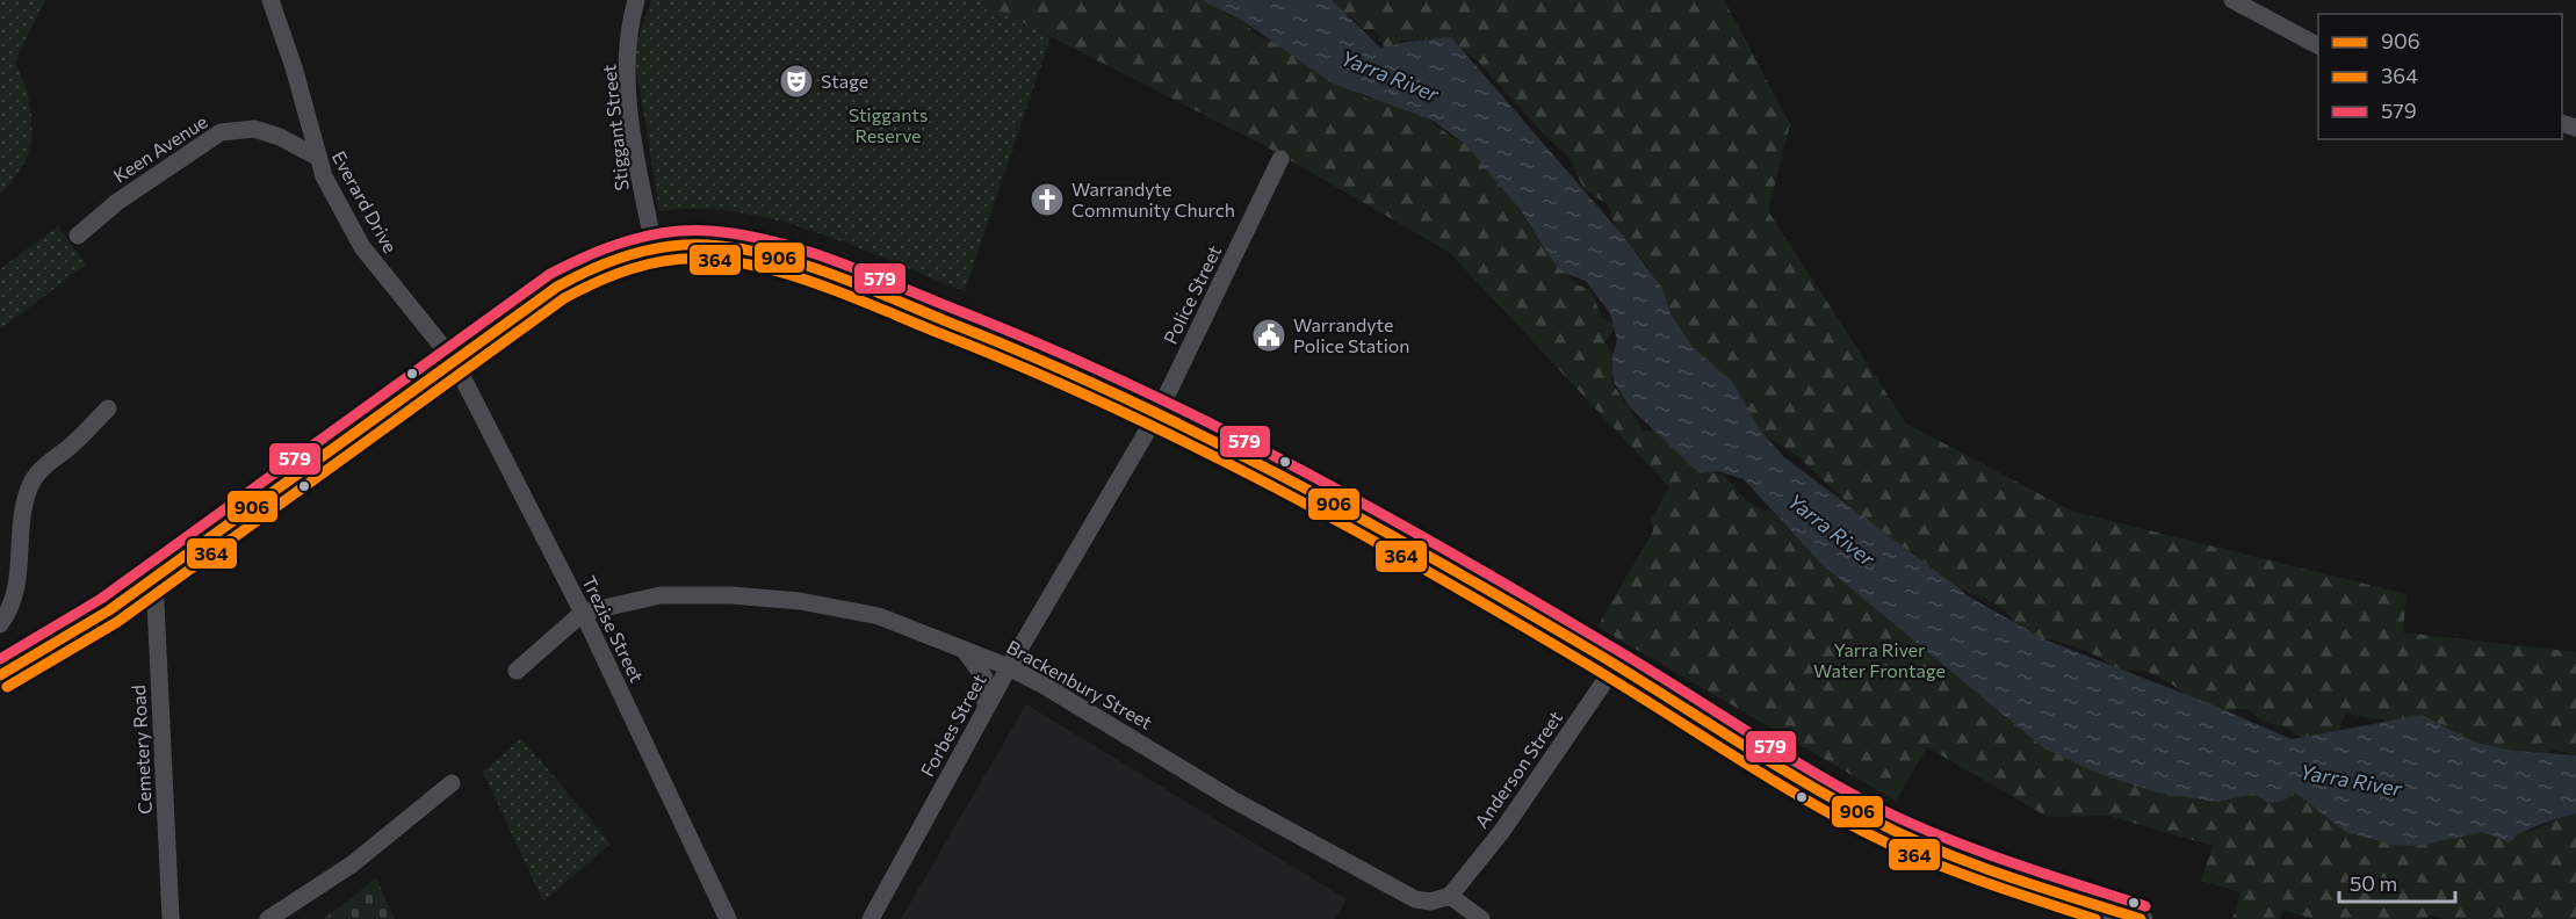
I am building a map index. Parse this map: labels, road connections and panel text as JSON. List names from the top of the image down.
{
  "streets": {
    "street": [
      "Stiggant Street",
      "Keen Avenue",
      "Everard Drive",
      "Police Street",
      "Trezise Street",
      "Brackenbury Street",
      "Forbes Street",
      "Cemetery Road",
      "Anderson Street"
    ]
  },
  "crossings": [
    ["Keen Avenue", "Everard Drive"],
    ["Everard Drive", "Trezise Street"],
    ["Police Street", "Forbes Street"],
    ["Trezise Street", "Brackenbury Street"],
    ["Brackenbury Street", "Forbes Street"],
    ["Brackenbury Street", "Anderson Street"]
  ],
  "water": ["Yarra River"],
  "parks": ["Stiggants Reserve", "Yarra River Water Frontage"],
  "places": {
    "theatre": ["Stage"],
    "church": ["Warrandyte Community Church"],
    "public building": ["Warrandyte Police Station"]
  },
  "lines": ["transit line 579", "transit line 906", "transit line 364"],
  "legend": ["906", "364", "579"],
  "scale_bar": "50 m"
}
